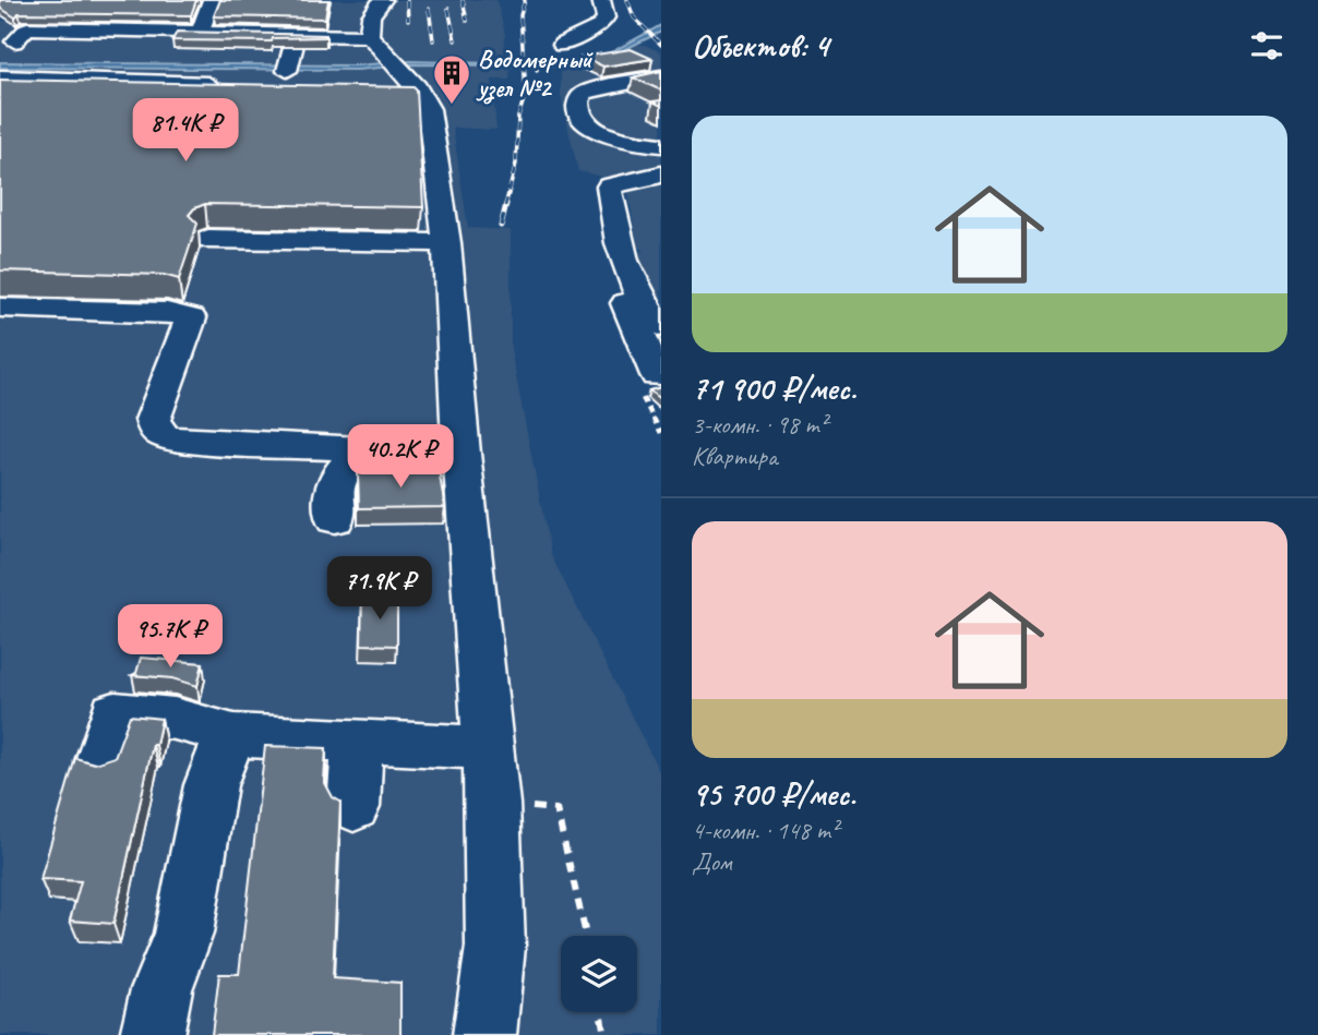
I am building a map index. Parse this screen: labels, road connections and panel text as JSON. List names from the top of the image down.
{
  "places": {
    "building": ["Водомерный узел №2"]
  },
  "page": {
    "heading": "Объектов: 4",
    "list": [
      {
        "name": "71 900 ₽/мес.",
        "note": "3-комн. · 98 m² · Квартира"
      },
      {
        "name": "95 700 ₽/мес.",
        "note": "4-комн. · 148 m² · Дом"
      }
    ],
    "price": [
      "81.4K ₽",
      "40.2K ₽",
      "71.9K ₽",
      "95.7K ₽"
    ]
  }
}
